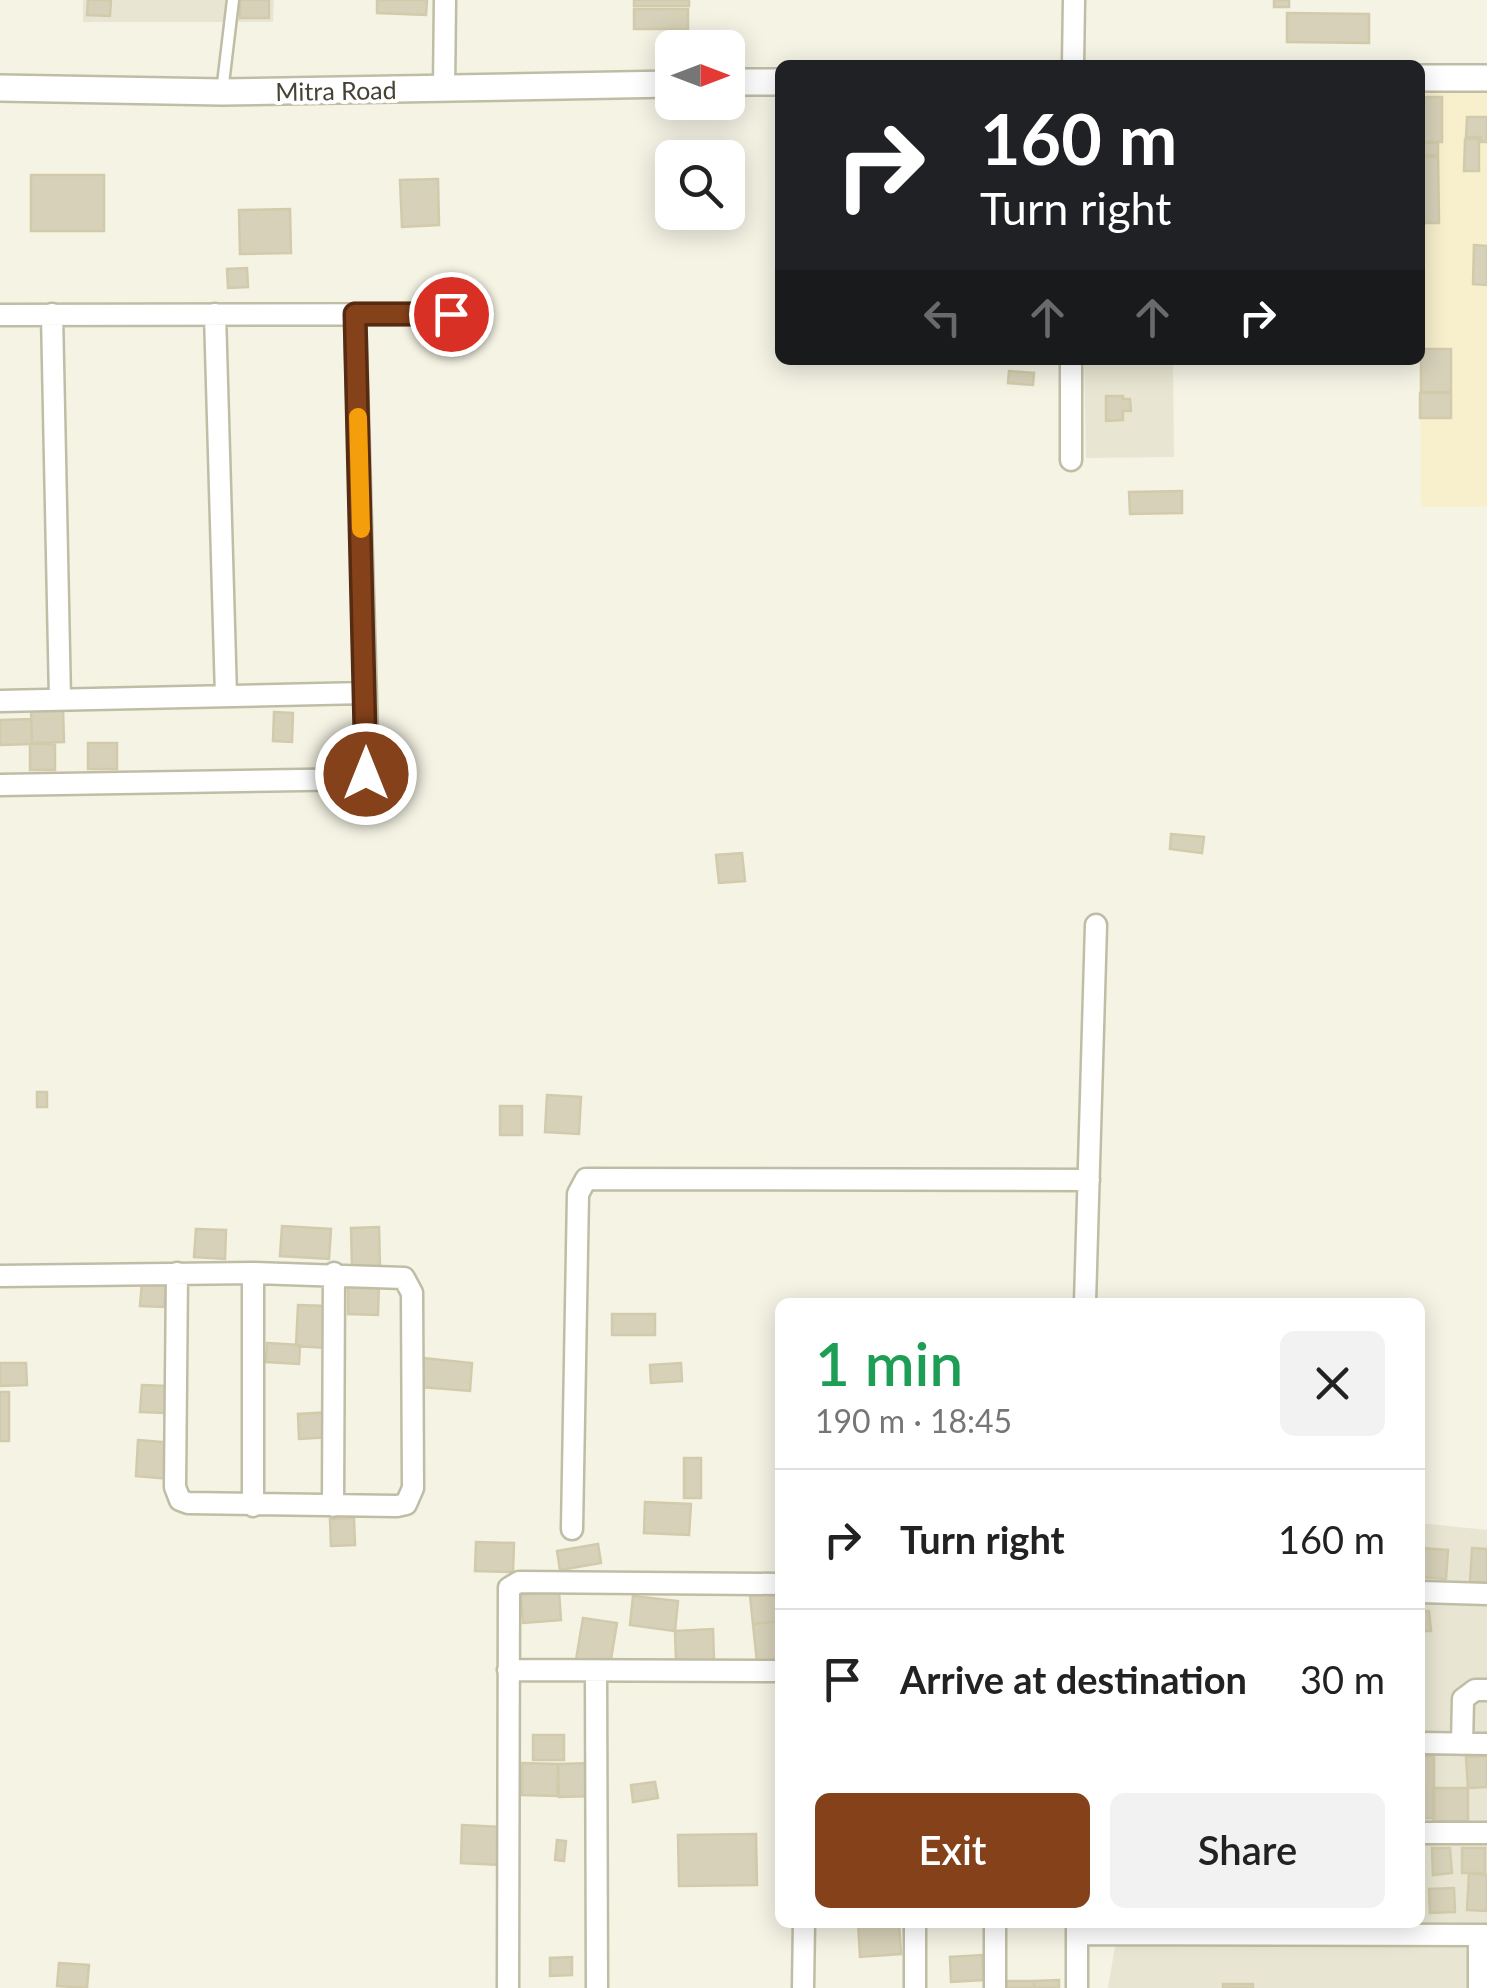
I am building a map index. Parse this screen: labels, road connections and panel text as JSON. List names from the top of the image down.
{
  "streets": {
    "street": ["Mitra Road"]
  },
  "north": "right",
  "page": {
    "turn": ["160 m", "Turn right"],
    "heading": ["1 min", "190 m · 18:45"],
    "list": [
      {
        "name": "Turn right",
        "value": "160 m"
      },
      {
        "name": "Arrive at destination",
        "value": "30 m"
      }
    ],
    "buttons": ["Exit", "Share"]
  }
}
